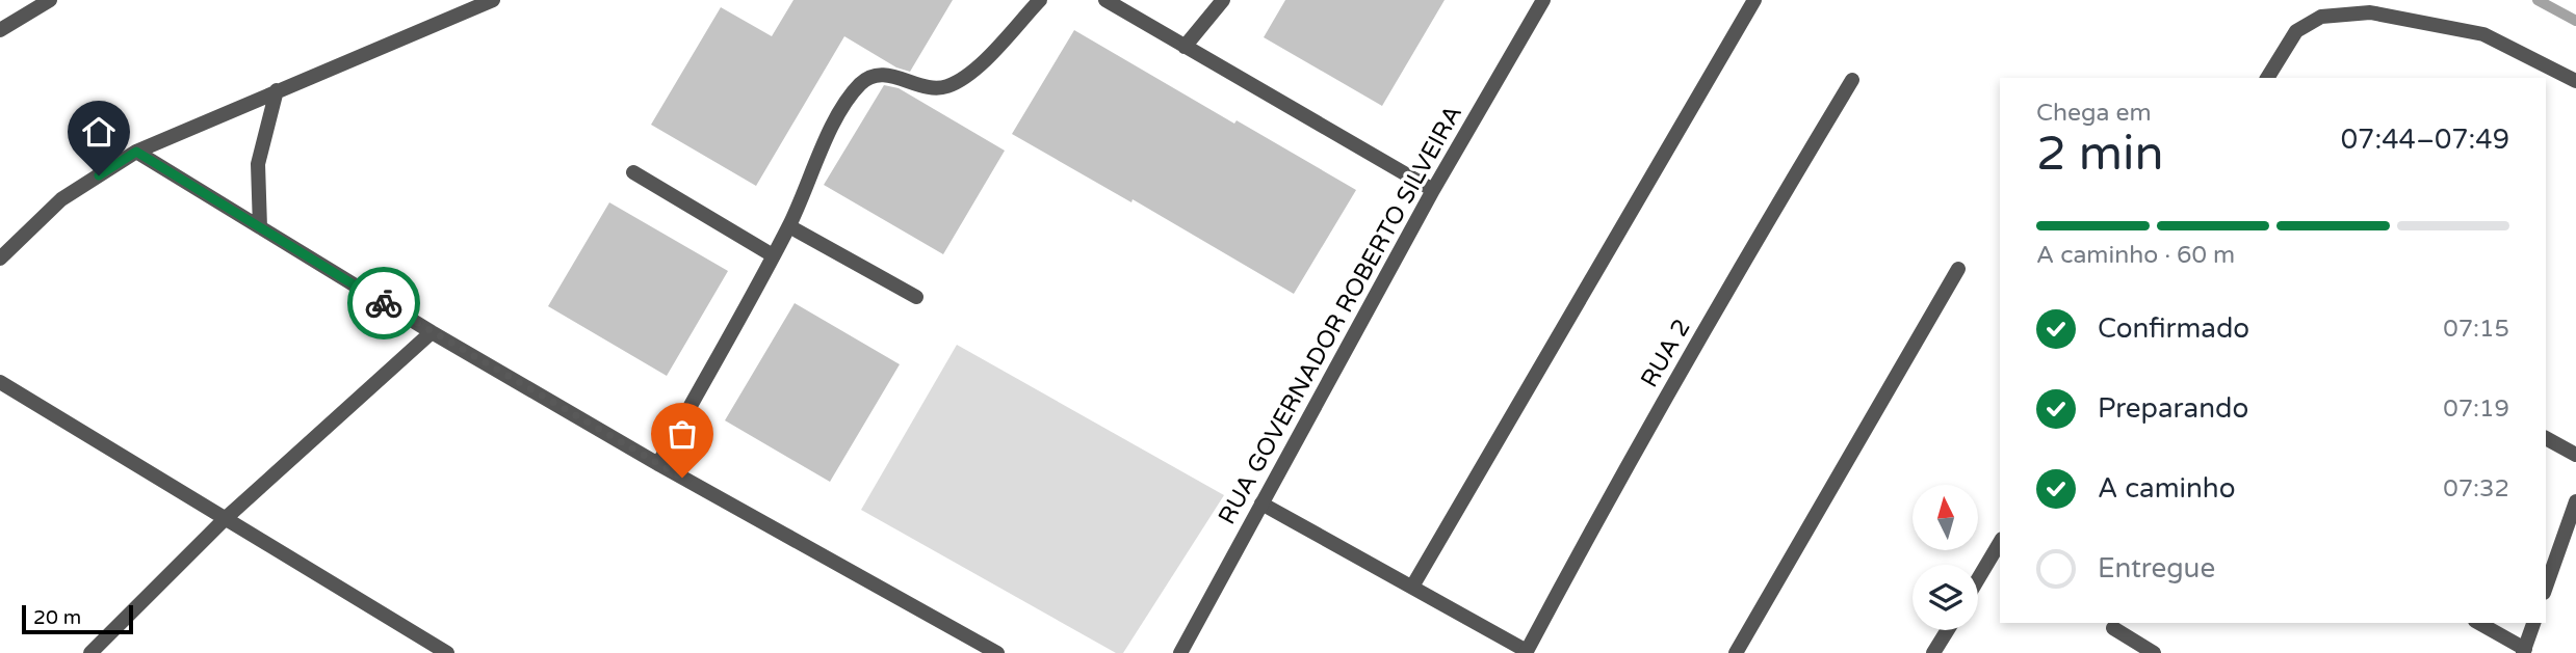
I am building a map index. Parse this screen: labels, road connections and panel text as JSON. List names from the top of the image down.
{
  "streets": {
    "street": ["RUA GOVERNADOR ROBERTO SILVEIRA", "RUA 2"]
  },
  "scale_bar": "20 m",
  "north": "top",
  "page": {
    "heading": ["2 min", "Chega em", "07:44–07:49"],
    "bar": "A caminho · 60 m",
    "list": [
      ["Confirmado", "07:15"],
      ["Preparando", "07:19"],
      ["A caminho", "07:32"],
      "Entregue"
    ],
    "scale": "20 m"
  }
}
